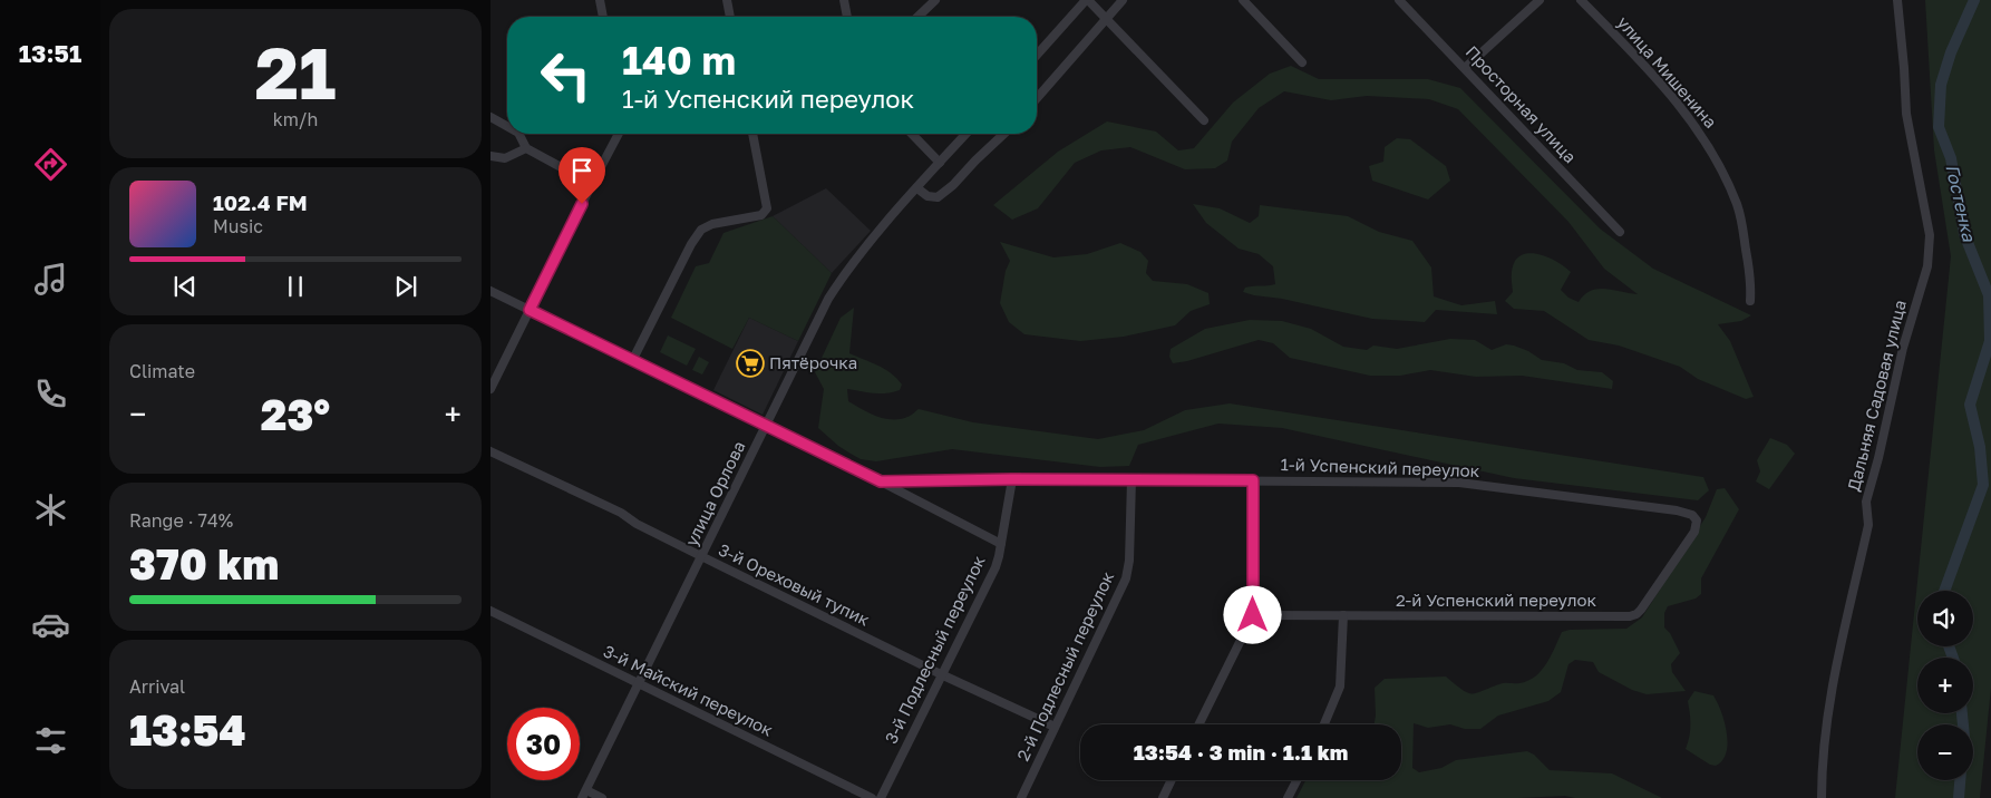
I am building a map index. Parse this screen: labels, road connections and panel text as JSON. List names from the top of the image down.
{
  "streets": {
    "street": [
      "улица Мишенина",
      "Просторная улица",
      "Дальняя Садовая улица",
      "1-й Успенский переулок",
      "улица Орлова",
      "3-й Ореховый тупик",
      "2-й Успенский переулок",
      "3-й Подлесный переулок",
      "2-й Подлесный переулок",
      "3-й Майский переулок"
    ]
  },
  "crossings": [
    ["1-й Успенский переулок", "улица Орлова"],
    ["1-й Успенский переулок", "2-й Успенский переулок"],
    ["1-й Успенский переулок", "3-й Подлесный переулок"],
    ["1-й Успенский переулок", "2-й Подлесный переулок"],
    ["улица Орлова", "3-й Ореховый тупик"],
    ["улица Орлова", "3-й Майский переулок"],
    ["3-й Ореховый тупик", "3-й Подлесный переулок"],
    ["3-й Ореховый тупик", "2-й Подлесный переулок"]
  ],
  "water": ["Гостенка"],
  "places": {
    "supermarket": ["Пятёрочка"]
  },
  "page": {
    "tabs": "13:51",
    "tile": [
      ["21", "km/h"],
      "Climate",
      ["Range · 74%", "370 km"],
      ["Arrival", "13:54"]
    ],
    "turn": ["140 m", "1-й Успенский переулок"],
    "song": ["102.4 FM", "Music"],
    "heat": ["−", "23°", "+"],
    "map_buttons": ["+", "−"],
    "limit": "30",
    "trip": "13:54 · 3 min · 1.1 km"
  }
}
